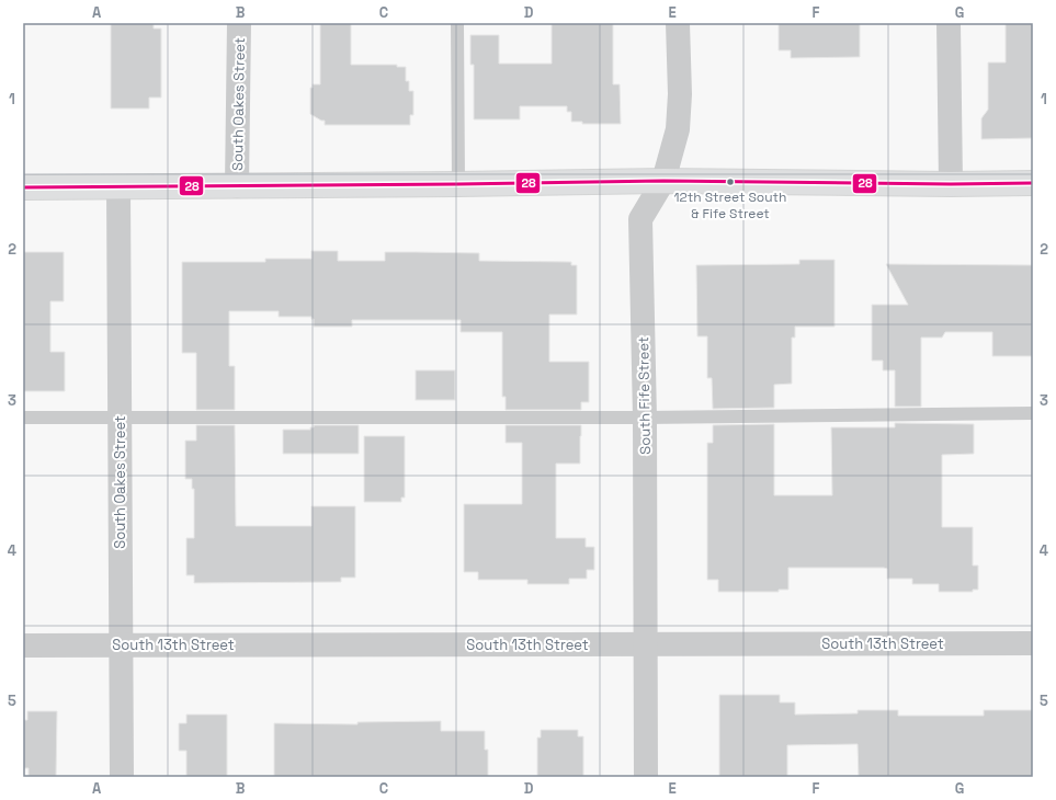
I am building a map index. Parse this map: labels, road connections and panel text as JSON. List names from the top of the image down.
{
  "streets": {
    "street": ["South Oakes Street", "South Fife Street", "South 13th Street"]
  },
  "crossings": [
    ["South Oakes Street", "South 13th Street"],
    ["South Fife Street", "South 13th Street"]
  ],
  "places": ["12th Street South & Fife Street"],
  "lines": ["transit line 28"],
  "grid": {
    "columns": [
      "A",
      "B",
      "C",
      "D",
      "E",
      "F",
      "G"
    ],
    "rows": [
      "1",
      "2",
      "3",
      "4",
      "5"
    ]
  }
}
